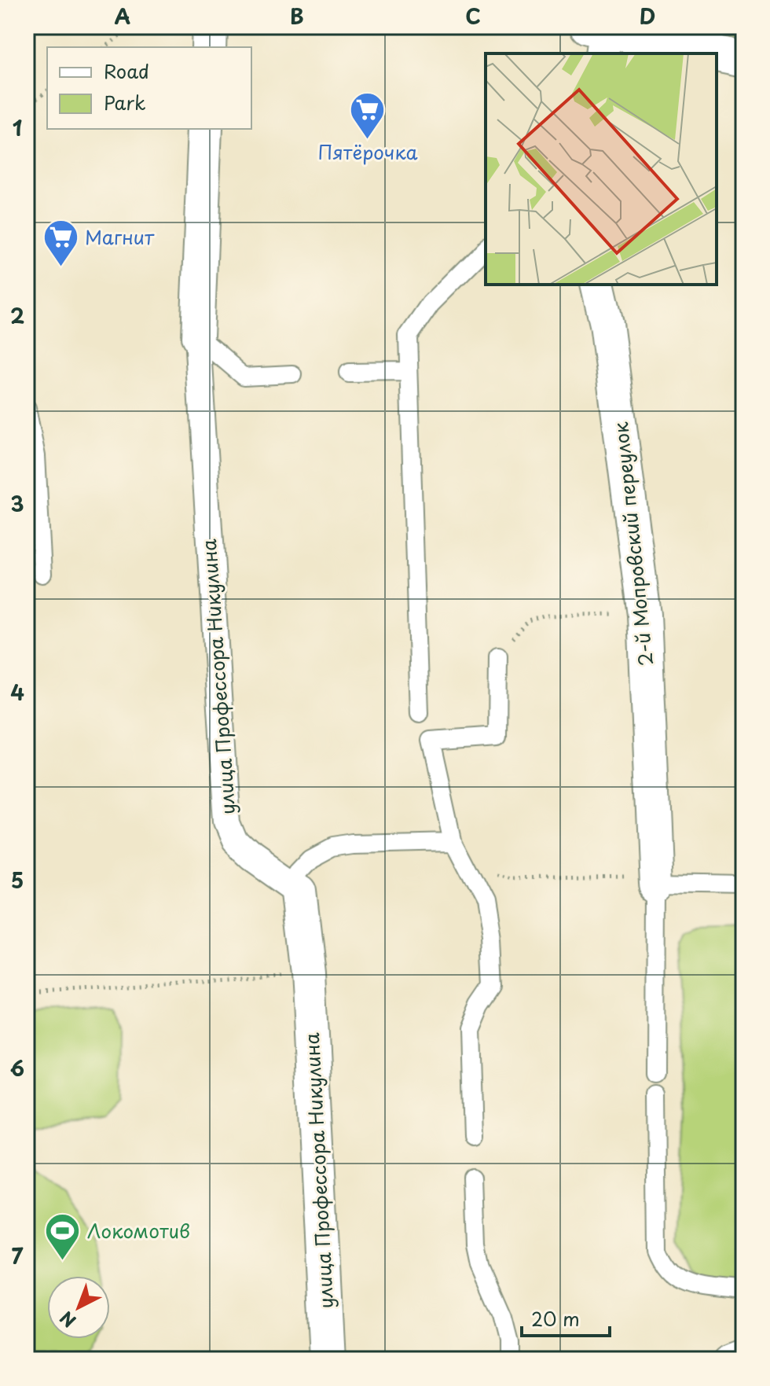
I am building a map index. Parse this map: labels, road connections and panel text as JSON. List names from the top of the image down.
{
  "streets": {
    "street": ["2-й Мопровский переулок", "улица Профессора Никулина"]
  },
  "places": {
    "supermarket": ["Пятёрочка", "Магнит"],
    "sports": ["Локомотив"]
  },
  "legend": ["Road", "Park"],
  "scale_bar": "20 m",
  "north": "bottom left",
  "grid": {
    "columns": [
      "A",
      "B",
      "C",
      "D"
    ],
    "rows": [
      "1",
      "2",
      "3",
      "4",
      "5",
      "6",
      "7"
    ]
  }
}
